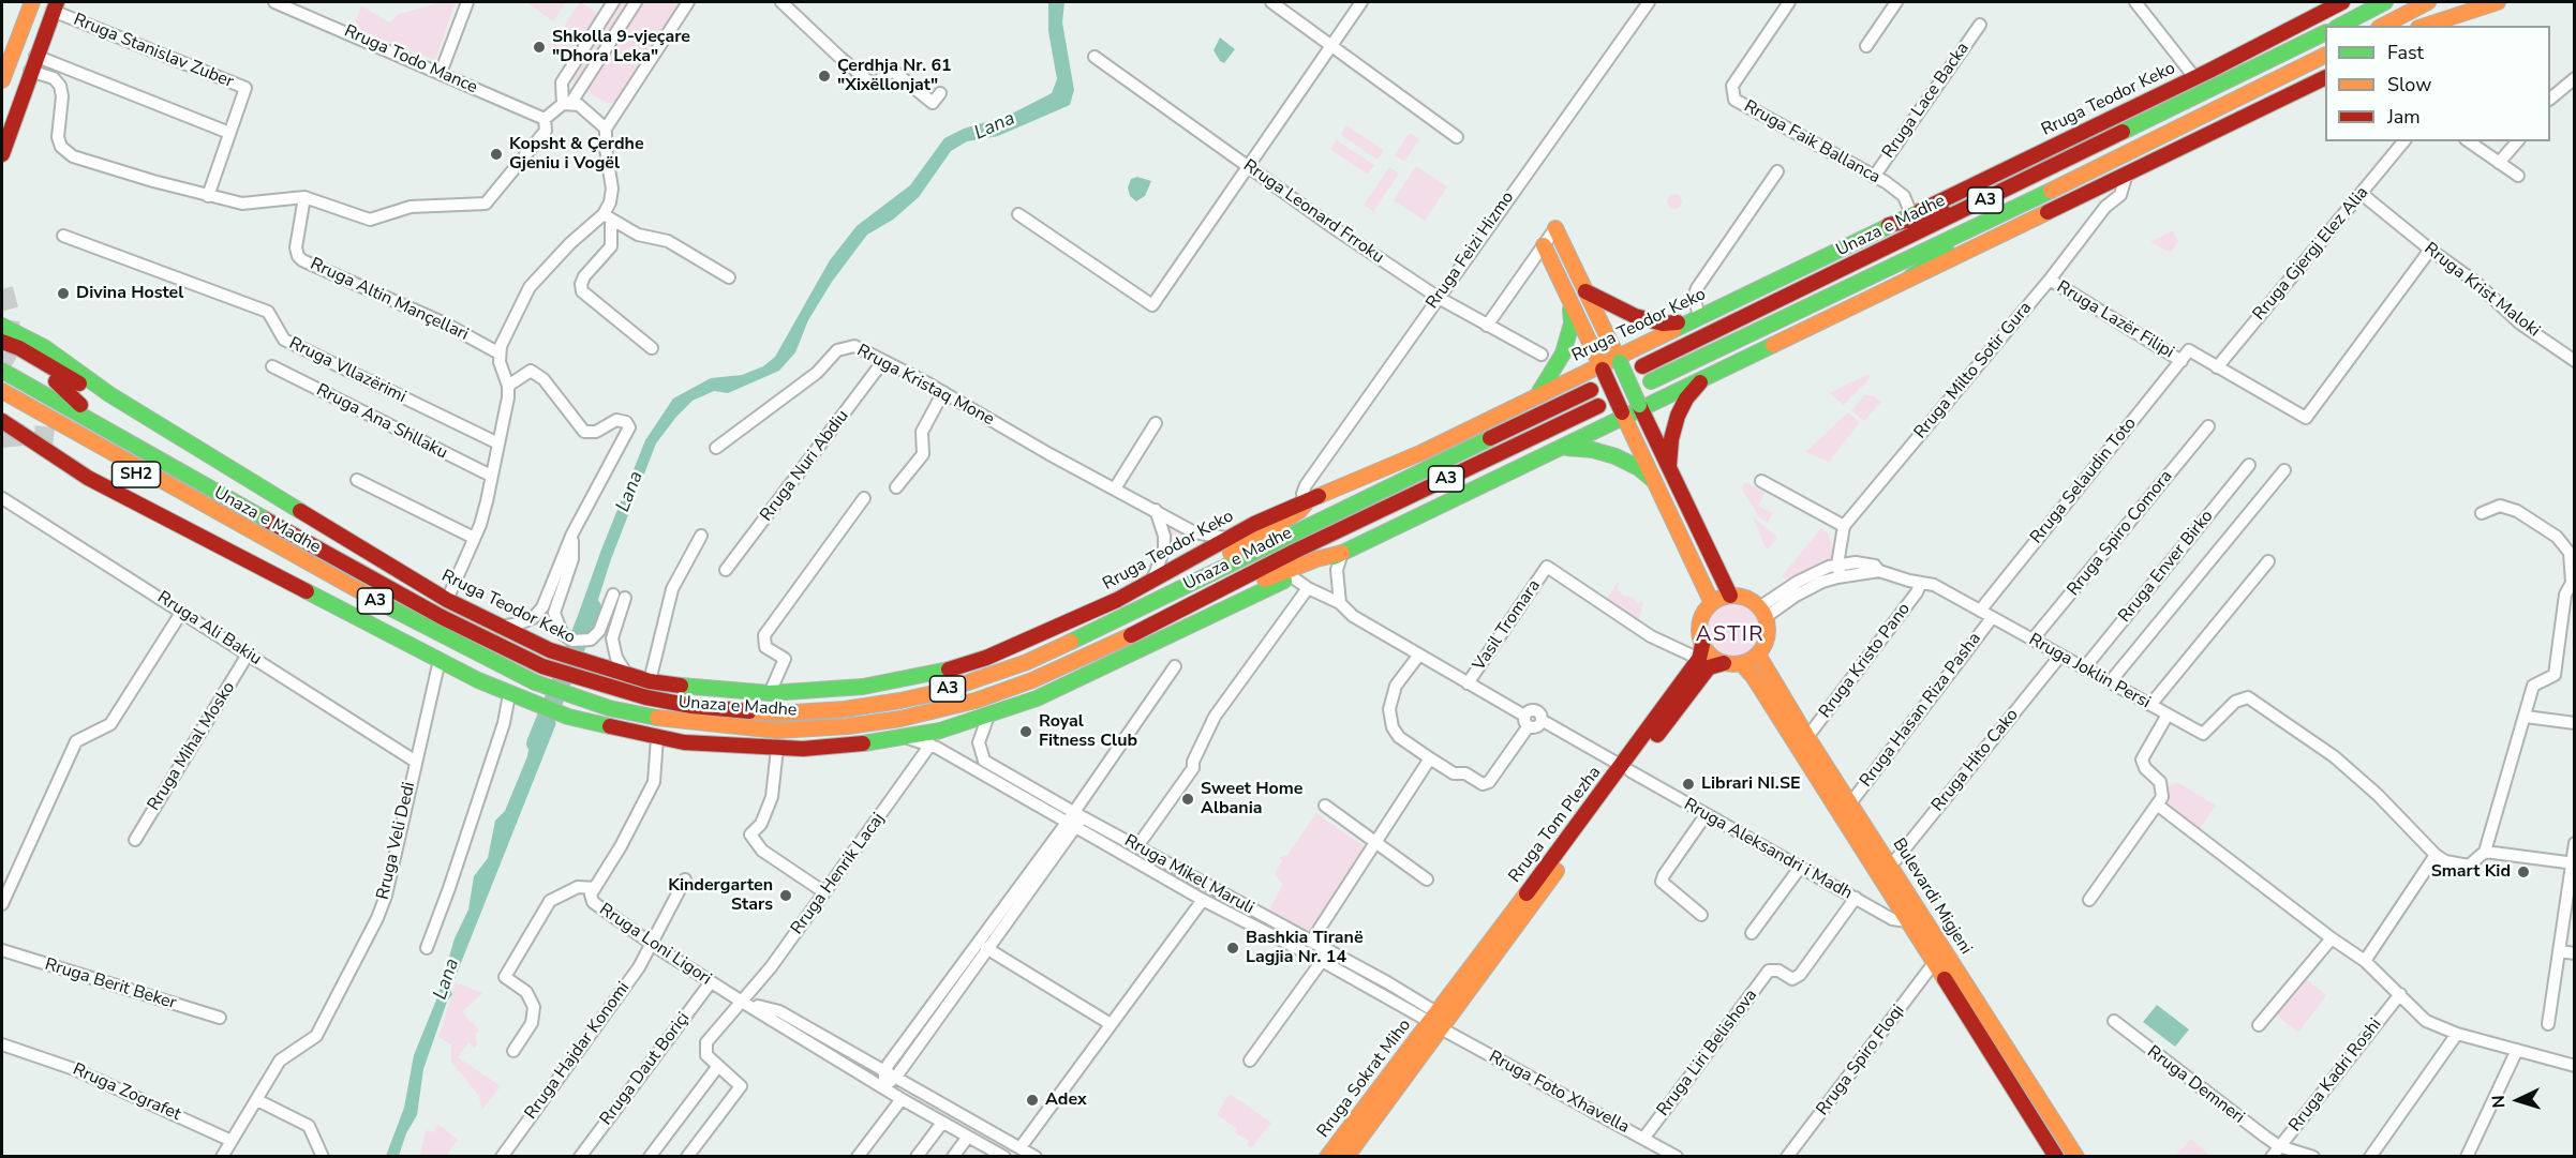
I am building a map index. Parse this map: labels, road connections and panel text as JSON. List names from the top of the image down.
{
  "streets": {
    "main road": [
      "Rruga Teodor Keko",
      "A3",
      "Unaza e Madhe",
      "SH2",
      "Rruga Tom Plezha",
      "Bulevardi Migjeni",
      "Rruga Sokrat Miho"
    ],
    "street": [
      "Rruga Stanislav Zuber",
      "Rruga Todo Mance",
      "Rruga Lace Backa",
      "Rruga Faik Ballanca",
      "Rruga Leonard Frroku",
      "Rruga Feizi Hizmo",
      "Rruga Gjergj Elez Alia",
      "Rruga Krist Maloki",
      "Rruga Altin Mançellari",
      "Rruga Lazër Filipi",
      "Rruga Vllazërimi",
      "Rruga Milto Sotir Gura",
      "Rruga Kristaq Mone",
      "Rruga Ana Shllaku",
      "Rruga Nuri Abdiu",
      "Rruga Selaudin Toto",
      "Rruga Spiro Comora",
      "Rruga Enver Birko",
      "Vasil Tromara",
      "Rruga Ali Bakiu",
      "Rruga Kristo Pano",
      "Rruga Joklin Persi",
      "Rruga Hasan Riza Pasha",
      "Rruga Mihal Mosko",
      "Rruga Hito Cako",
      "Rruga Veli Dedi",
      "Rruga Aleksandri i Madh",
      "Rruga Henrik Lacaj",
      "Rruga Mikel Maruli",
      "Rruga Loni Ligori",
      "Rruga Berit Beker",
      "Rruga Hajdar Konomi",
      "Rruga Liri Belishova",
      "Rruga Spiro Floqi",
      "Rruga Daut Boriçi",
      "Rruga Kadri Roshi",
      "Rruga Demneri",
      "Rruga Zografet",
      "Rruga Foto Xhavella"
    ]
  },
  "crossings": [
    ["Rruga Teodor Keko", "Rruga Faik Ballanca"],
    ["Rruga Teodor Keko", "Rruga Feizi Hizmo"],
    ["Rruga Teodor Keko", "Rruga Kristaq Mone"],
    ["Rruga Lace Backa", "Rruga Faik Ballanca"],
    ["Rruga Leonard Frroku", "Rruga Feizi Hizmo"],
    ["Unaza e Madhe", "SH2"],
    ["Rruga Gjergj Elez Alia", "Rruga Krist Maloki"],
    ["Rruga Lazër Filipi", "Rruga Milto Sotir Gura"],
    ["Rruga Lazër Filipi", "Rruga Selaudin Toto"],
    ["Rruga Kristaq Mone", "Rruga Nuri Abdiu"],
    ["Rruga Selaudin Toto", "Rruga Joklin Persi"],
    ["Rruga Spiro Comora", "Rruga Joklin Persi"],
    ["Rruga Enver Birko", "Rruga Joklin Persi"],
    ["Vasil Tromara", "Rruga Joklin Persi"],
    ["Vasil Tromara", "Rruga Tom Plezha"],
    ["Vasil Tromara", "Bulevardi Migjeni"],
    ["Rruga Ali Bakiu", "Rruga Mihal Mosko"],
    ["Rruga Ali Bakiu", "Rruga Veli Dedi"],
    ["Rruga Kristo Pano", "Rruga Joklin Persi"],
    ["Rruga Kristo Pano", "Bulevardi Migjeni"],
    ["Rruga Joklin Persi", "Rruga Hasan Riza Pasha"],
    ["Rruga Joklin Persi", "Rruga Hito Cako"],
    ["Rruga Joklin Persi", "Rruga Tom Plezha"],
    ["Rruga Joklin Persi", "Bulevardi Migjeni"],
    ["Rruga Hasan Riza Pasha", "Bulevardi Migjeni"],
    ["Rruga Hito Cako", "Bulevardi Migjeni"],
    ["Rruga Tom Plezha", "Rruga Aleksandri i Madh"],
    ["Rruga Tom Plezha", "Rruga Mikel Maruli"],
    ["Rruga Tom Plezha", "Bulevardi Migjeni"],
    ["Rruga Tom Plezha", "Rruga Sokrat Miho"],
    ["Rruga Tom Plezha", "Rruga Foto Xhavella"],
    ["Rruga Veli Dedi", "Rruga Zografet"],
    ["Rruga Aleksandri i Madh", "Bulevardi Migjeni"],
    ["Rruga Aleksandri i Madh", "Rruga Liri Belishova"],
    ["Rruga Henrik Lacaj", "Rruga Mikel Maruli"],
    ["Rruga Henrik Lacaj", "Rruga Loni Ligori"],
    ["Rruga Mikel Maruli", "Rruga Loni Ligori"],
    ["Rruga Mikel Maruli", "Rruga Sokrat Miho"],
    ["Rruga Mikel Maruli", "Rruga Foto Xhavella"],
    ["Bulevardi Migjeni", "Rruga Spiro Floqi"],
    ["Rruga Loni Ligori", "Rruga Hajdar Konomi"],
    ["Rruga Loni Ligori", "Rruga Daut Boriçi"],
    ["Rruga Liri Belishova", "Rruga Foto Xhavella"],
    ["Rruga Kadri Roshi", "Rruga Demneri"],
    ["Rruga Sokrat Miho", "Rruga Foto Xhavella"]
  ],
  "districts": ["ASTIR"],
  "water": ["Lana"],
  "places": [
    "Shkolla 9-vjeçare \"Dhora Leka\"",
    "Çerdhja Nr. 61 \"Xixëllonjat\"",
    "Kopsht & Çerdhe Gjeniu i Vogël",
    "Divina Hostel",
    "Royal Fitness Club",
    "Librari NI.SE",
    "Sweet Home Albania",
    "Smart Kid",
    "Kindergarten Stars",
    "Bashkia Tiranë Lagjia Nr. 14",
    "Adex"
  ],
  "legend": ["Fast", "Slow", "Jam"],
  "north": "left"
}
